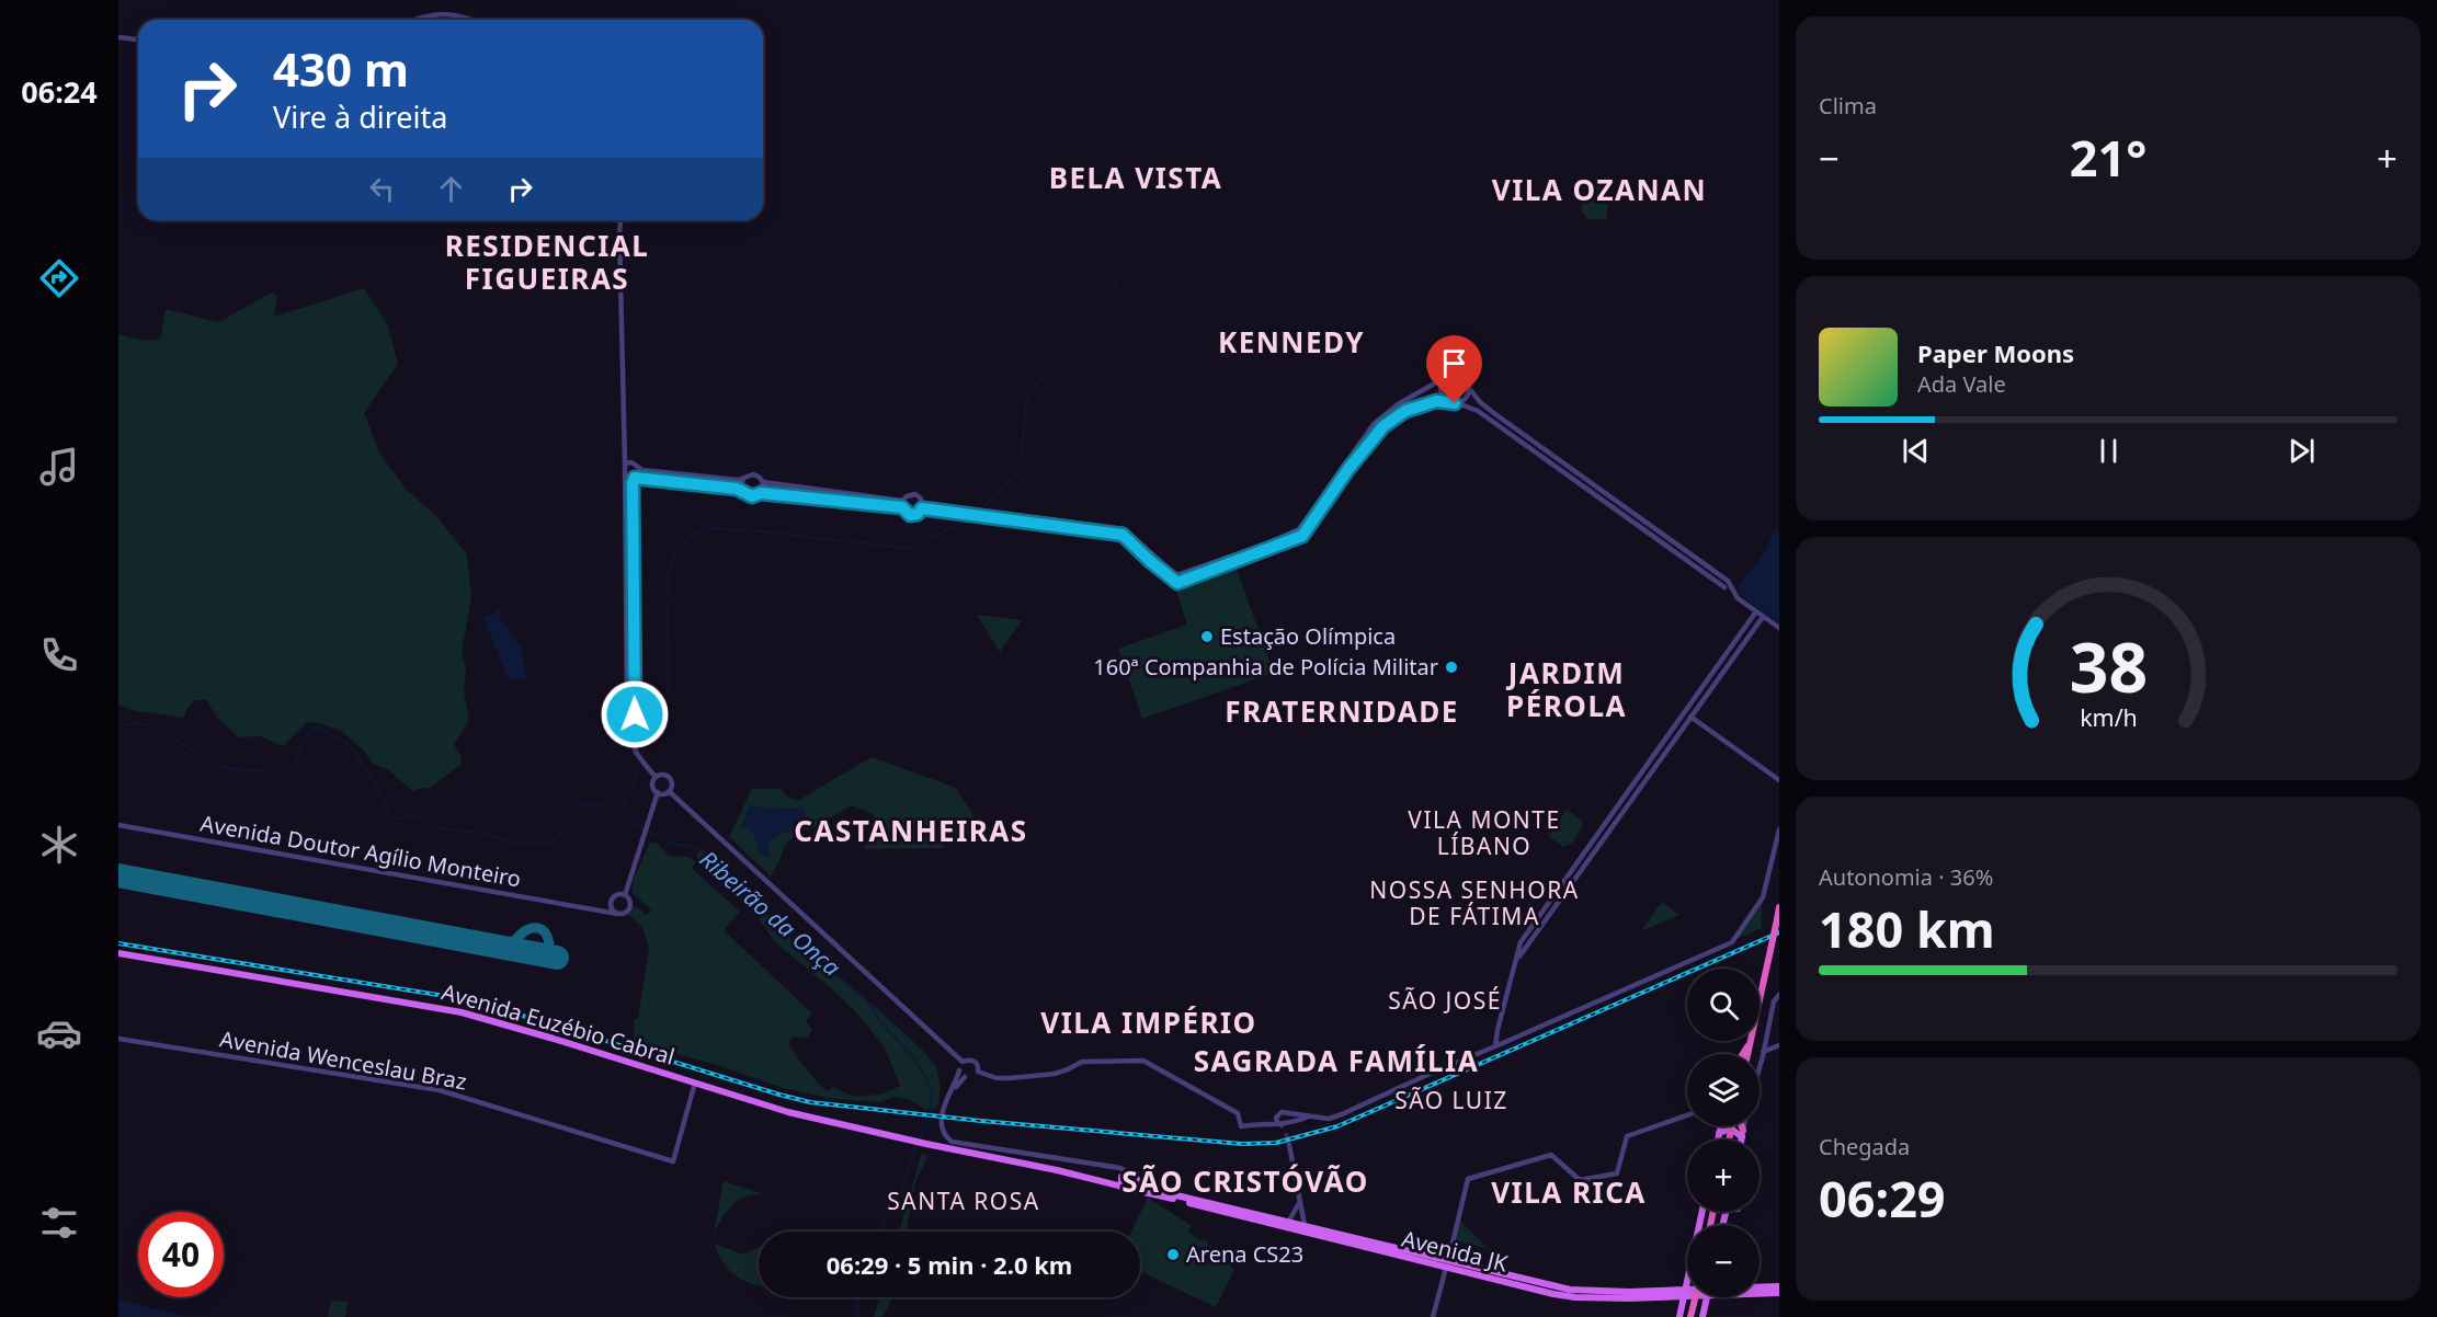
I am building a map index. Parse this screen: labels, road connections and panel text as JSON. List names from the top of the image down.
{
  "streets": {
    "main road": ["Avenida Euzébio Cabral", "Avenida JK"],
    "street": ["Avenida Doutor Agílio Monteiro", "Avenida Wenceslau Braz"]
  },
  "crossings": [
    ["Avenida Euzébio Cabral", "Avenida Wenceslau Braz"],
    ["Avenida Euzébio Cabral", "Avenida JK"]
  ],
  "districts": [
    "BELA VISTA",
    "VILA OZANAN",
    "RESIDENCIAL FIGUEIRAS",
    "KENNEDY",
    "JARDIM PÉROLA",
    "FRATERNIDADE",
    "VILA MONTE LÍBANO",
    "CASTANHEIRAS",
    "NOSSA SENHORA DE FÁTIMA",
    "SÃO JOSÉ",
    "VILA IMPÉRIO",
    "SAGRADA FAMÍLIA",
    "SÃO LUIZ",
    "SÃO CRISTÓVÃO",
    "VILA RICA",
    "SANTA ROSA"
  ],
  "water": ["Ribeirão da Onça"],
  "places": ["Estação Olímpica", "160ª Companhia de Polícia Militar", "Arena CS23"],
  "page": {
    "tabs": "06:24",
    "tile": [
      "Clima",
      ["Autonomia · 36%", "180 km"],
      ["Chegada", "06:29"]
    ],
    "turn": ["430 m", "Vire à direita"],
    "heat": ["−", "21°", "+"],
    "song": ["Paper Moons", "Ada Vale"],
    "map_buttons": ["+", "−"],
    "limit": "40",
    "trip": "06:29 · 5 min · 2.0 km",
    "gauge": ["38", "km/h"]
  }
}
